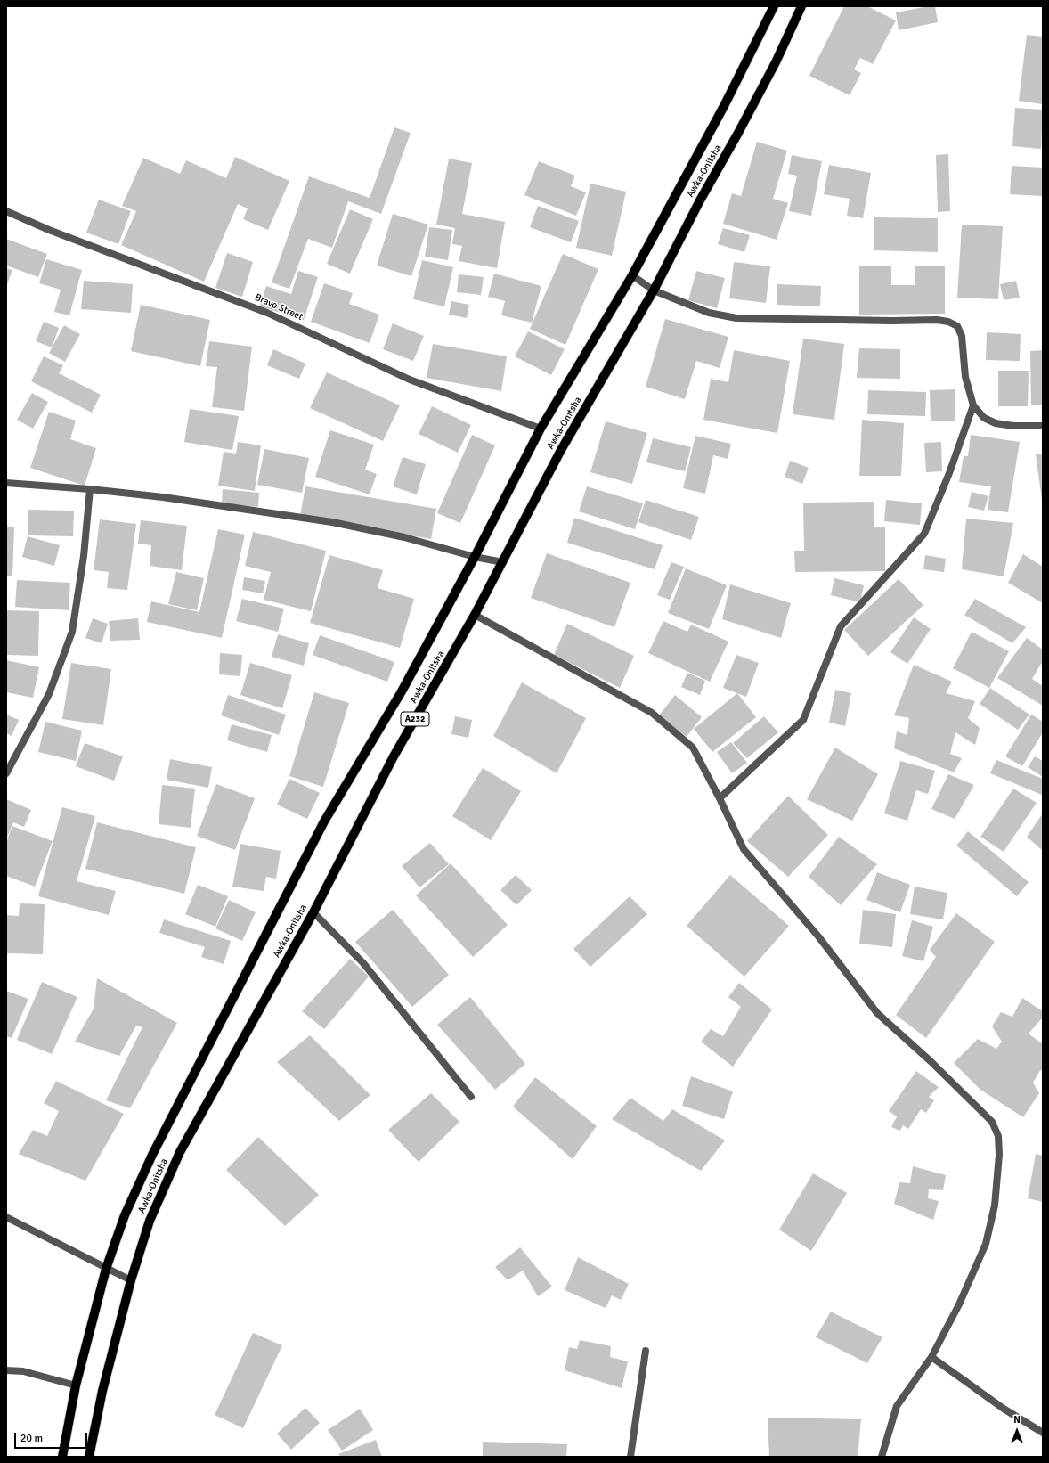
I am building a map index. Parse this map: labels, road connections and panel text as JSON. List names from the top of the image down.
{
  "streets": {
    "main road": ["Awka-Onitsha", "A232"],
    "street": ["Bravo Street"]
  },
  "crossings": [
    ["Awka-Onitsha", "Bravo Street"]
  ],
  "scale_bar": "20 m",
  "north": "top"
}
